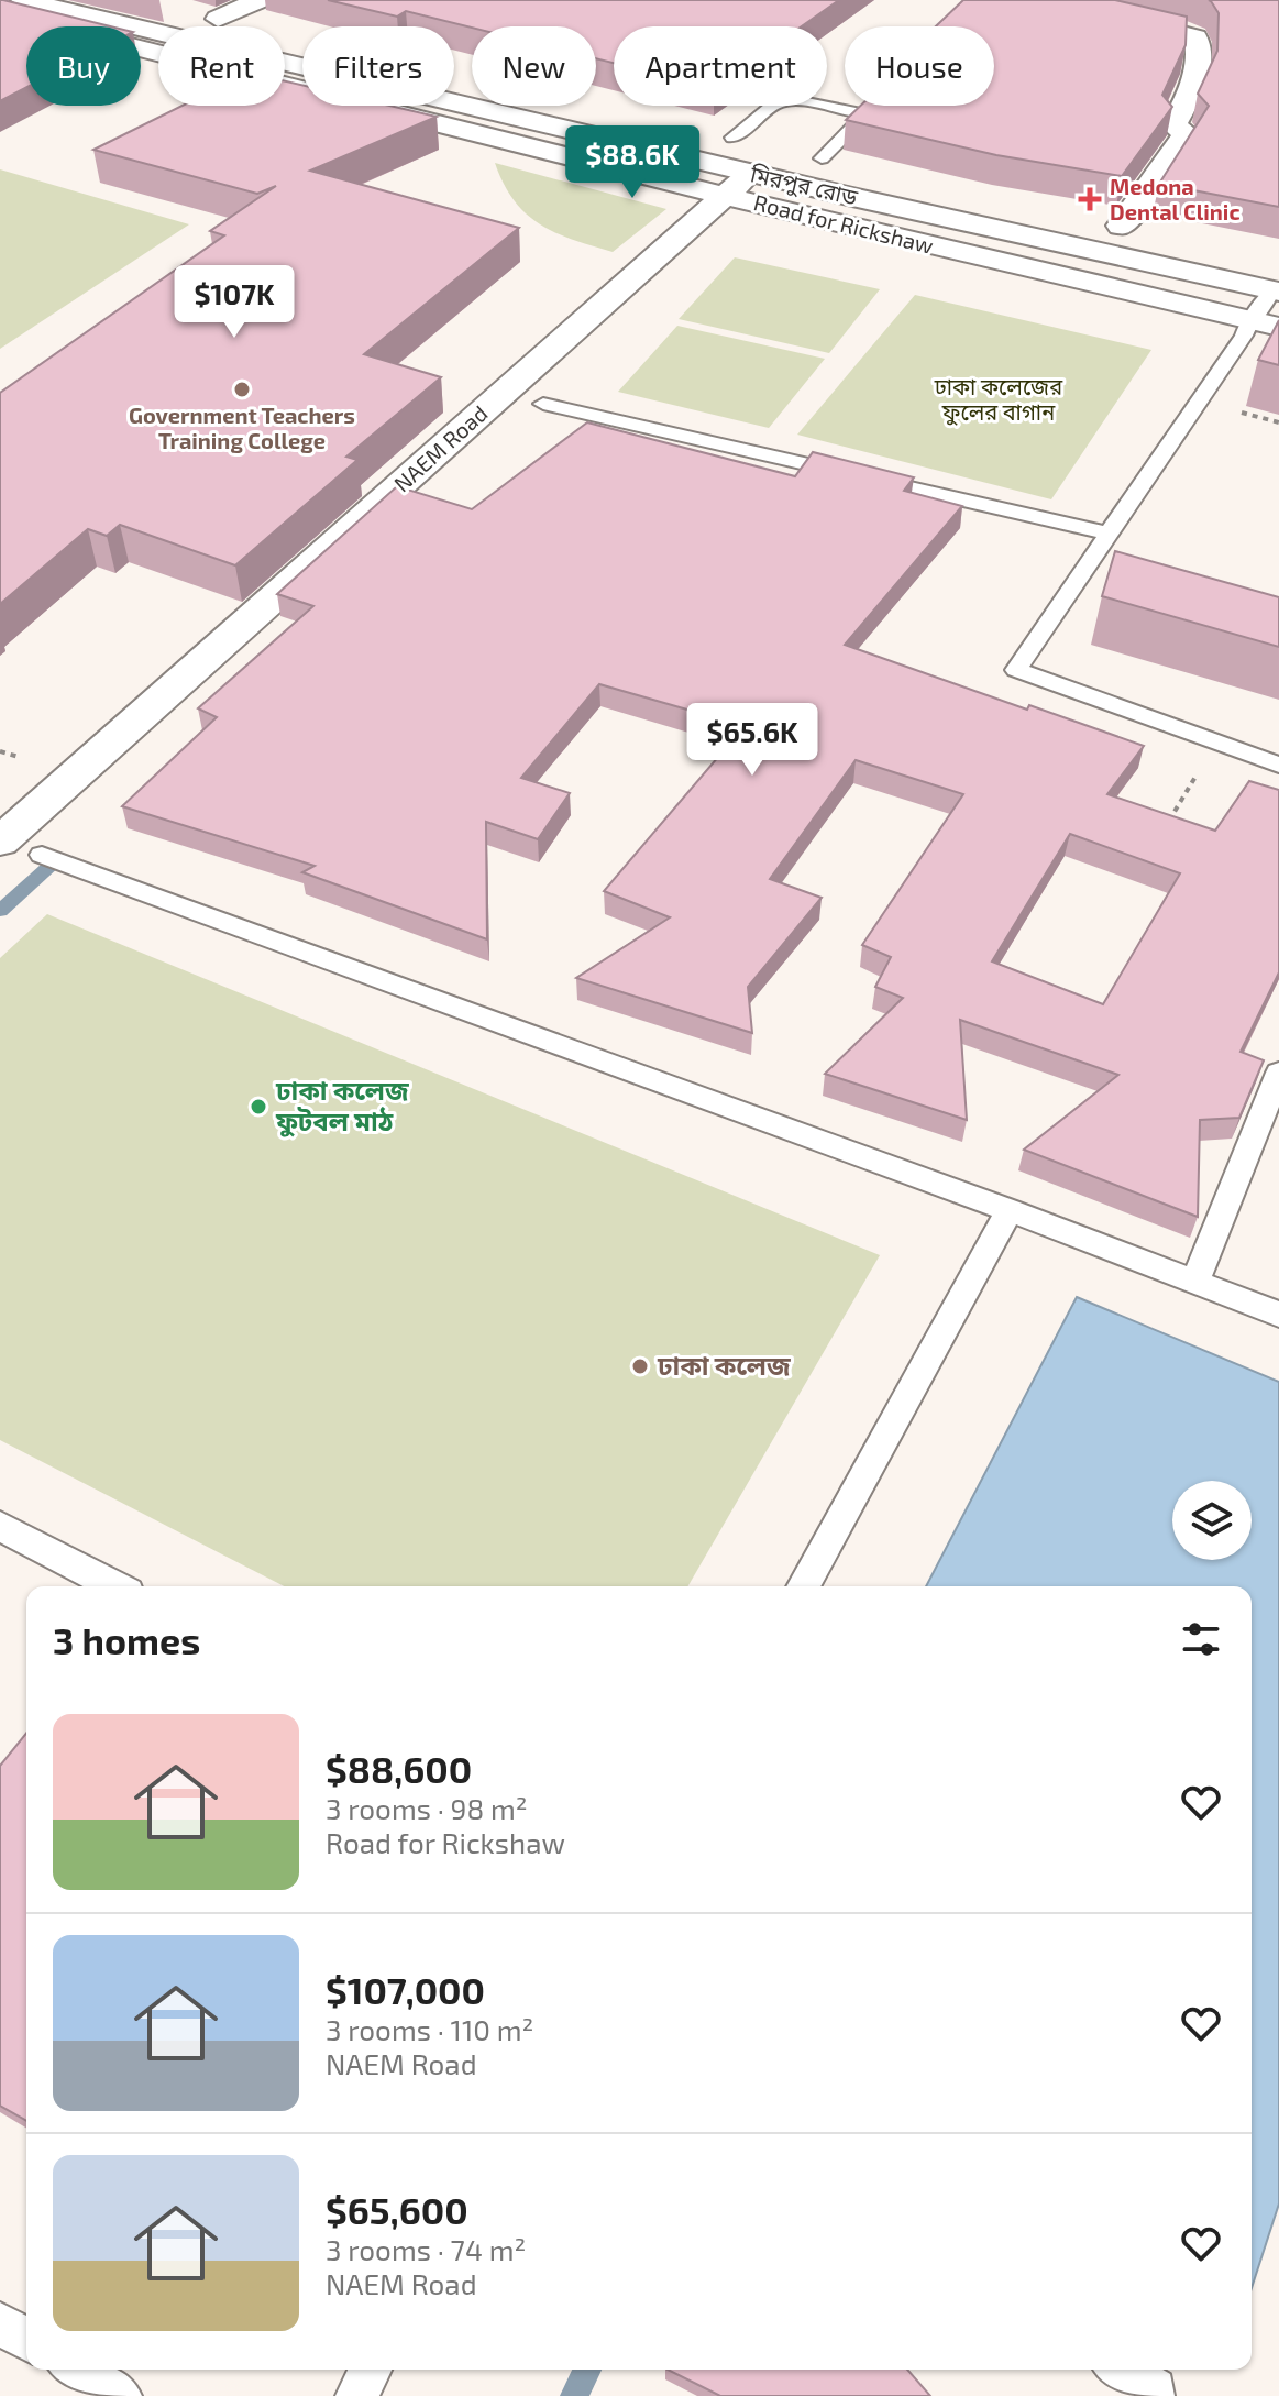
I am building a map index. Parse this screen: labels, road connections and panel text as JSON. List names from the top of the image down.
{
  "streets": {
    "main road": ["মিরপুর রোড", "Road for Rickshaw", "NAEM Road"]
  },
  "crossings": [
    ["মিরপুর রোড", "NAEM Road"],
    ["Road for Rickshaw", "NAEM Road"]
  ],
  "parks": ["ঢাকা কলেজের ফুলের বাগান"],
  "places": {
    "health": ["Medona Dental Clinic"],
    "other": ["Government Teachers Training College", "ঢাকা কলেজ ফুটবল মাঠ", "ঢাকা কলেজ"]
  },
  "page": {
    "chip": [
      "Buy",
      "Rent",
      "Filters",
      "New",
      "Apartment",
      "House"
    ],
    "price": ["$88.6K", "$107K", "$65.6K"],
    "heading": "3 homes",
    "list": [
      {
        "name": "$88,600",
        "note": "3 rooms · 98 m² · Road for Rickshaw"
      },
      {
        "name": "$107,000",
        "note": "3 rooms · 110 m² · NAEM Road"
      },
      {
        "name": "$65,600",
        "note": "3 rooms · 74 m² · NAEM Road"
      }
    ]
  }
}
